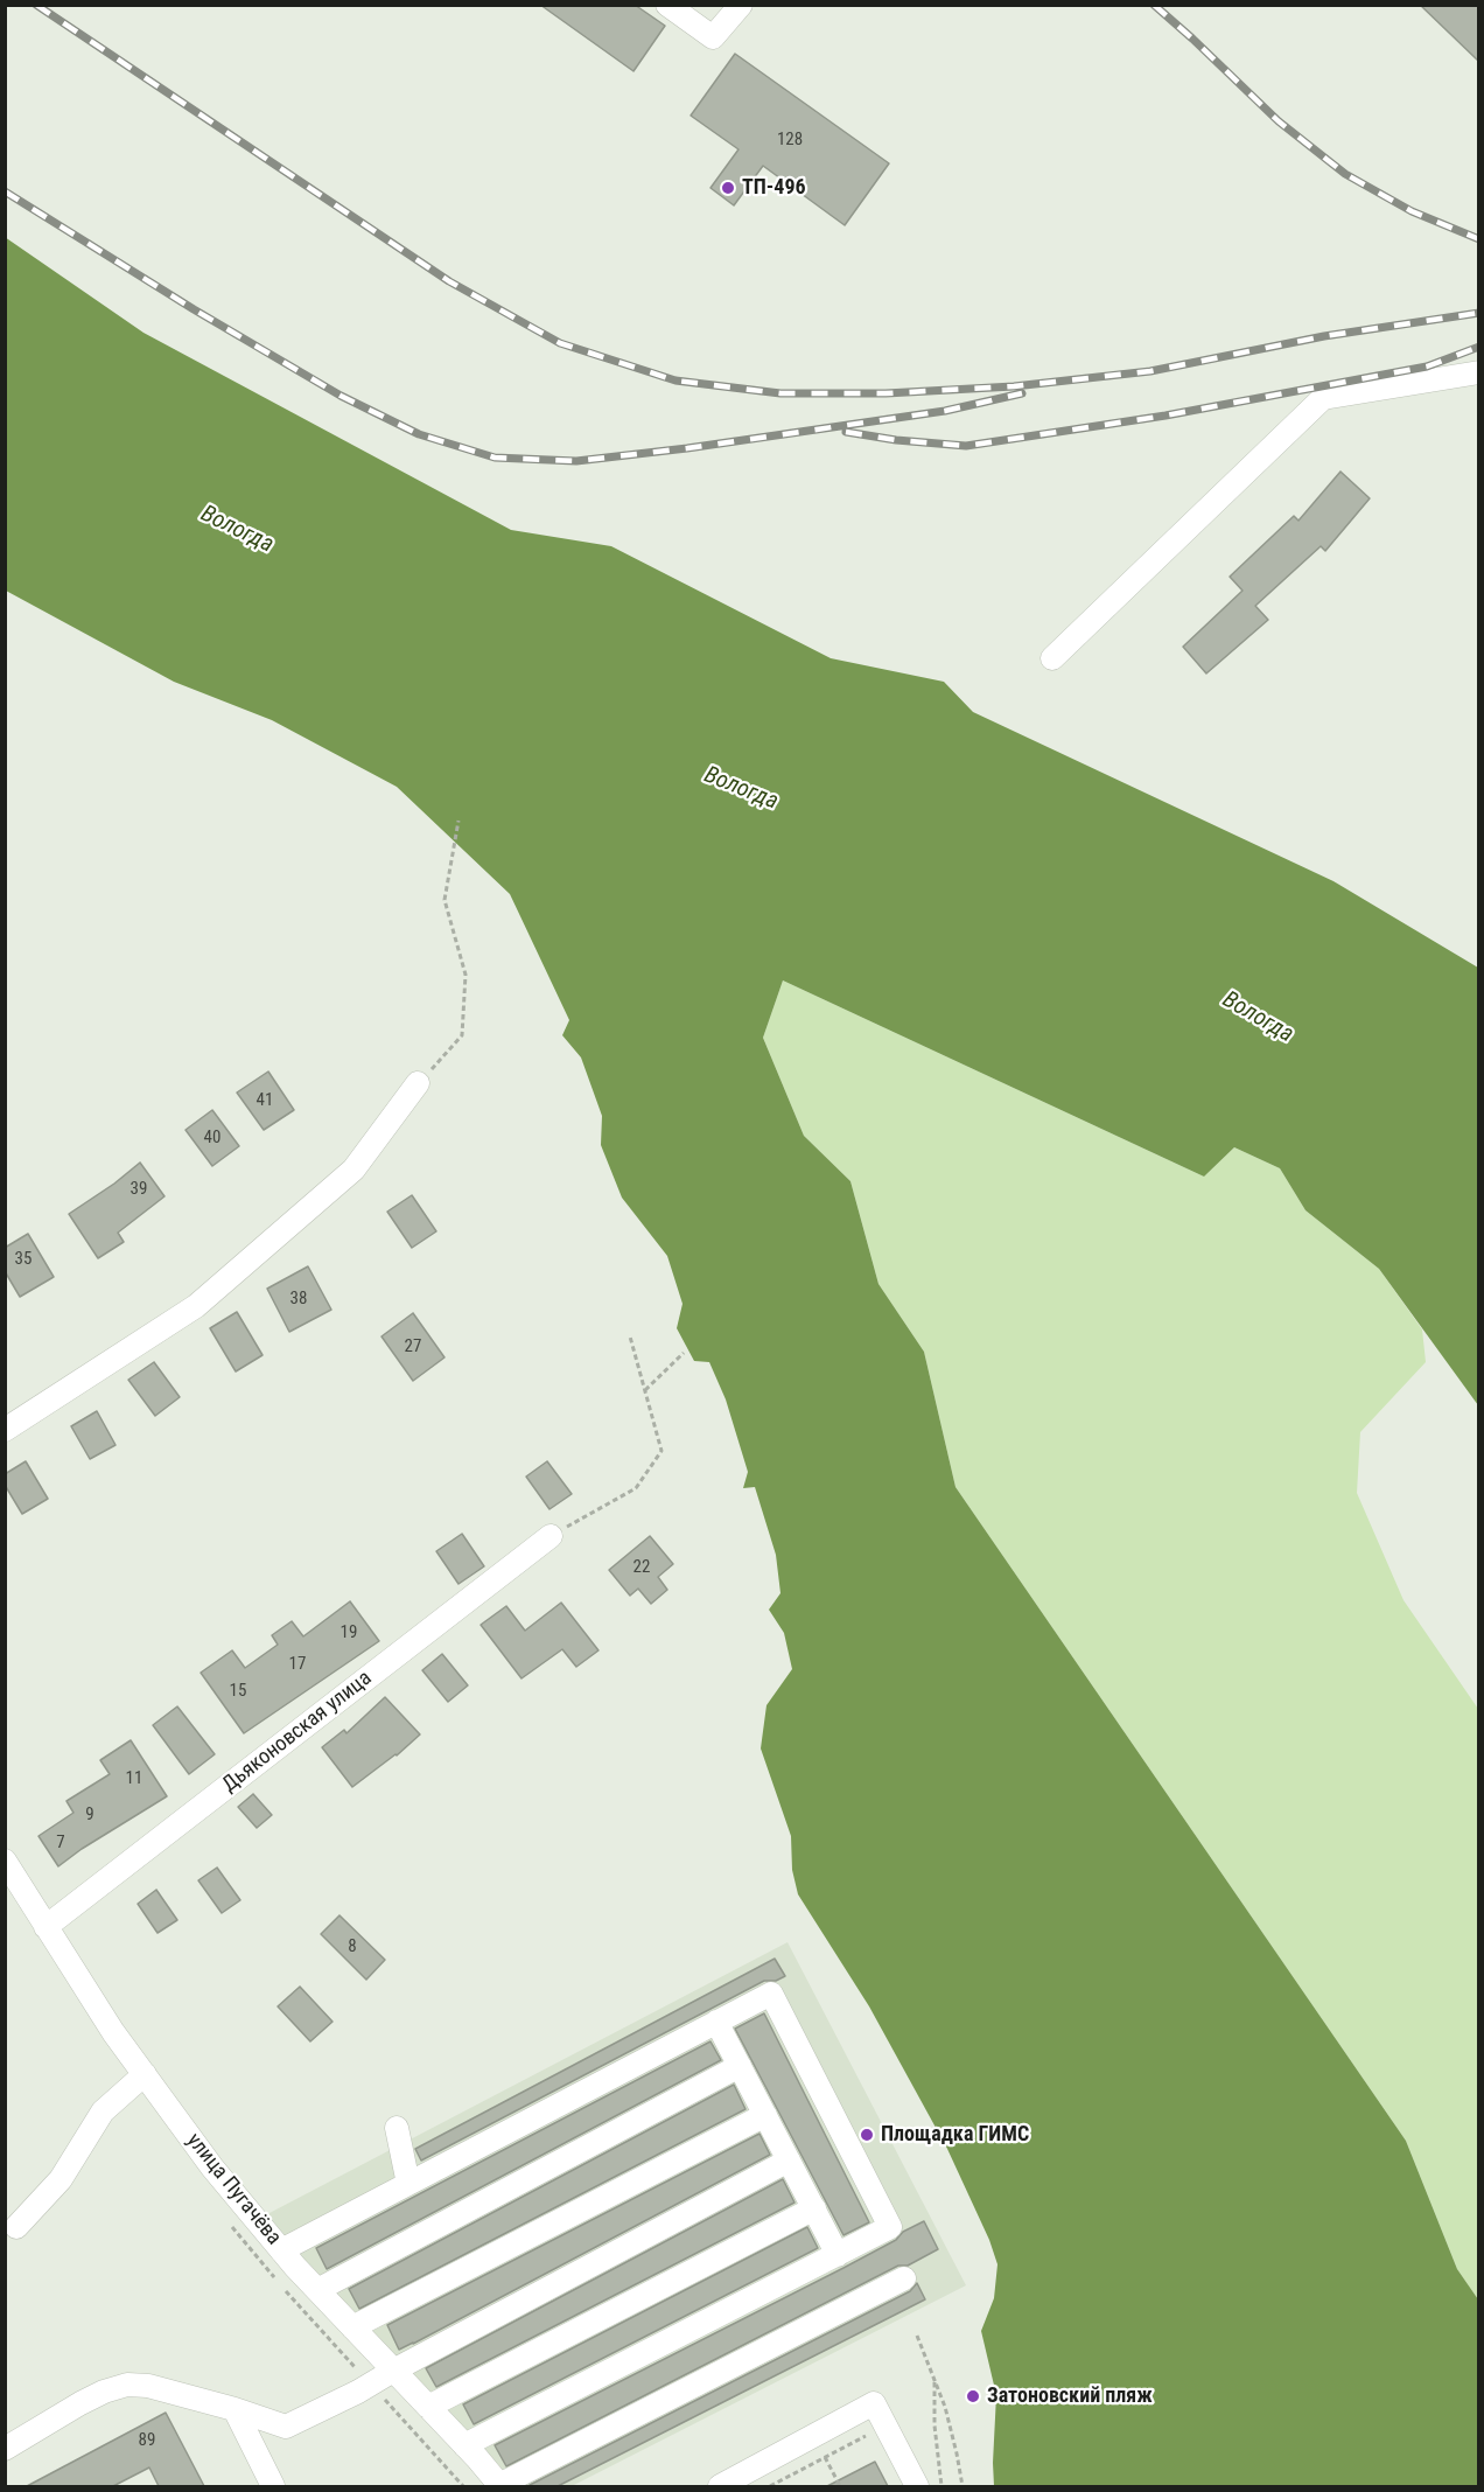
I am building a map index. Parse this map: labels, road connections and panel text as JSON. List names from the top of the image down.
{
  "streets": {
    "street": ["Дьяконовская улица", "улица Пугачёва"]
  },
  "crossings": [
    ["Дьяконовская улица", "улица Пугачёва"]
  ],
  "water": ["Вологда"],
  "places": ["ТП-496", "Площадка ГИМС", "Затоновский пляж"],
  "house_numbers": [
    "128",
    "41",
    "40",
    "39",
    "35",
    "38",
    "27",
    "22",
    "19",
    "17",
    "15",
    "11",
    "9",
    "7",
    "8",
    "89"
  ]
}
